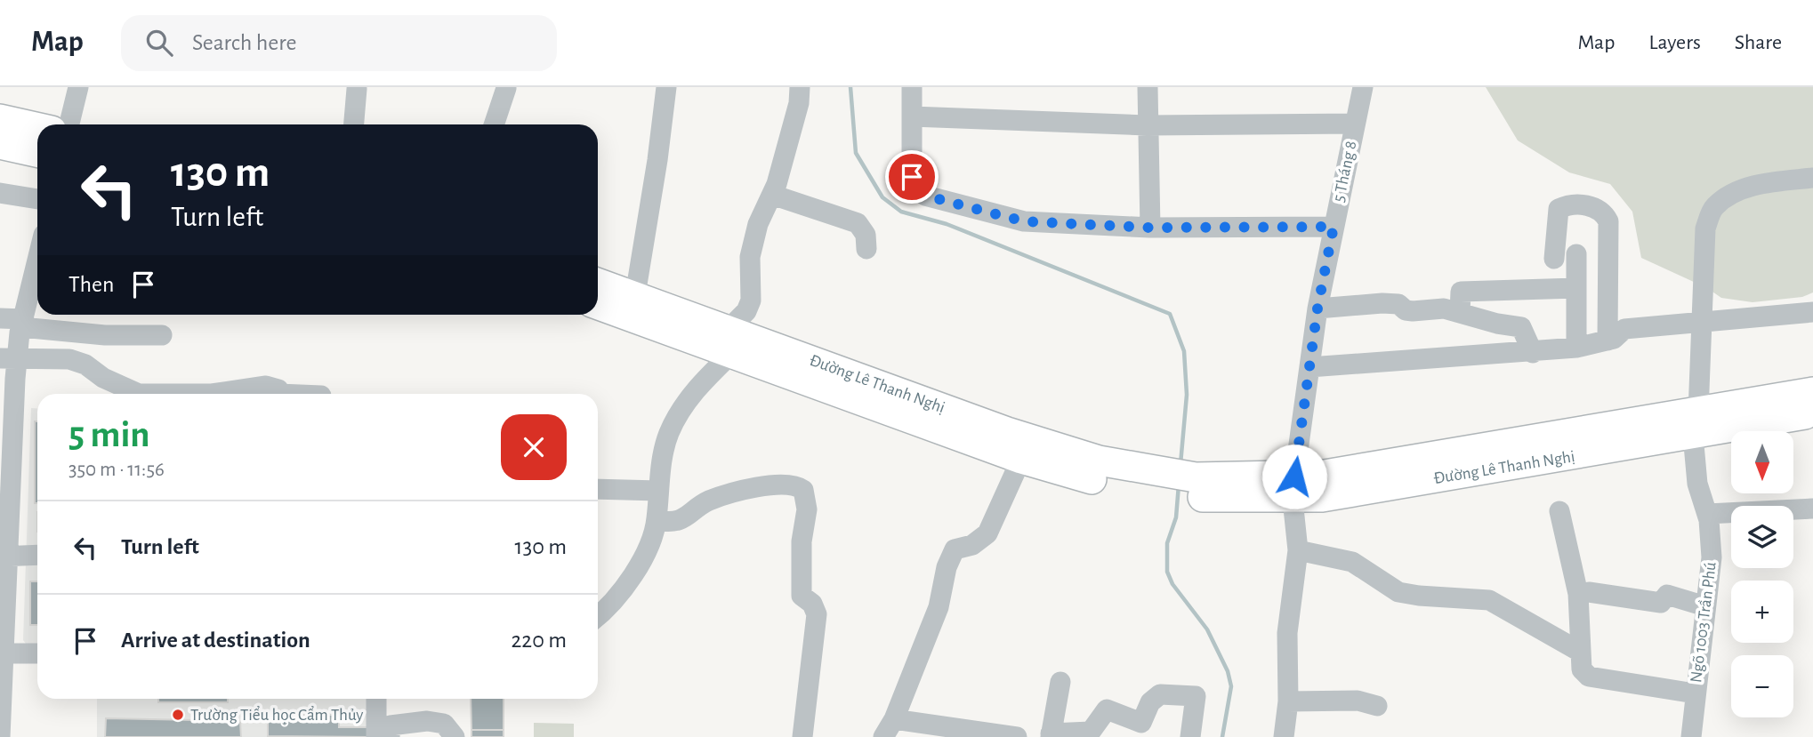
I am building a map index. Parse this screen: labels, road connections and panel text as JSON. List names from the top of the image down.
{
  "streets": {
    "highway": ["Đường Lê Thanh Nghị"],
    "street": ["5 Tháng 8", "Ngõ 1003 Trần Phú"]
  },
  "crossings": [
    ["5 Tháng 8", "Đường Lê Thanh Nghị"],
    ["Đường Lê Thanh Nghị", "Ngõ 1003 Trần Phú"]
  ],
  "places": ["Trường Tiểu học Cẩm Thủy"],
  "north": "bottom",
  "page": {
    "header": "Map",
    "search": "Search here",
    "nav": ["Map", "Layers", "Share"],
    "turn": ["130 m", "Turn left"],
    "then": "Then",
    "heading": ["5 min", "350 m · 11:56"],
    "map_buttons": ["+", "−"],
    "list": [
      {
        "name": "Turn left",
        "value": "130 m"
      },
      {
        "name": "Arrive at destination",
        "value": "220 m"
      }
    ]
  }
}
